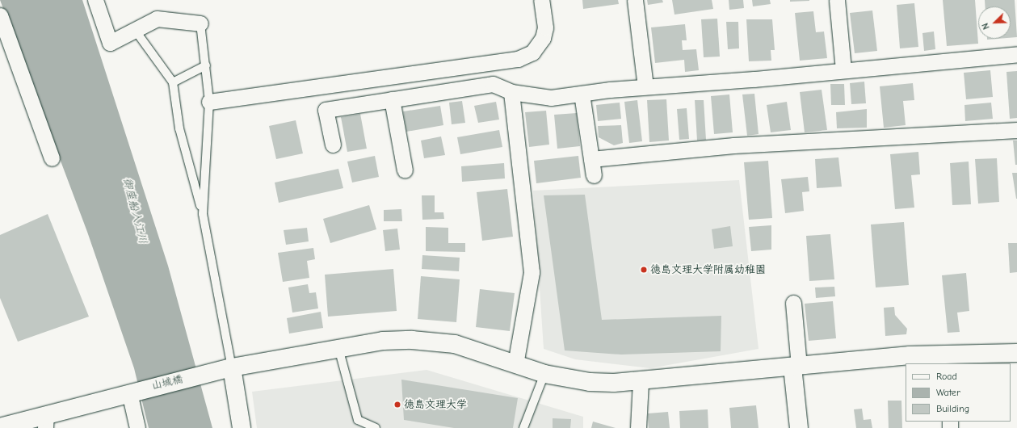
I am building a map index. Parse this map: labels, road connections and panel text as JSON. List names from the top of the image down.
{
  "streets": {
    "street": ["山城橋"]
  },
  "water": ["御座船入江川"],
  "places": ["徳島文理大学附属幼稚園", "徳島文理大学"],
  "legend": ["Road", "Water", "Building"],
  "north": "bottom left"
}
